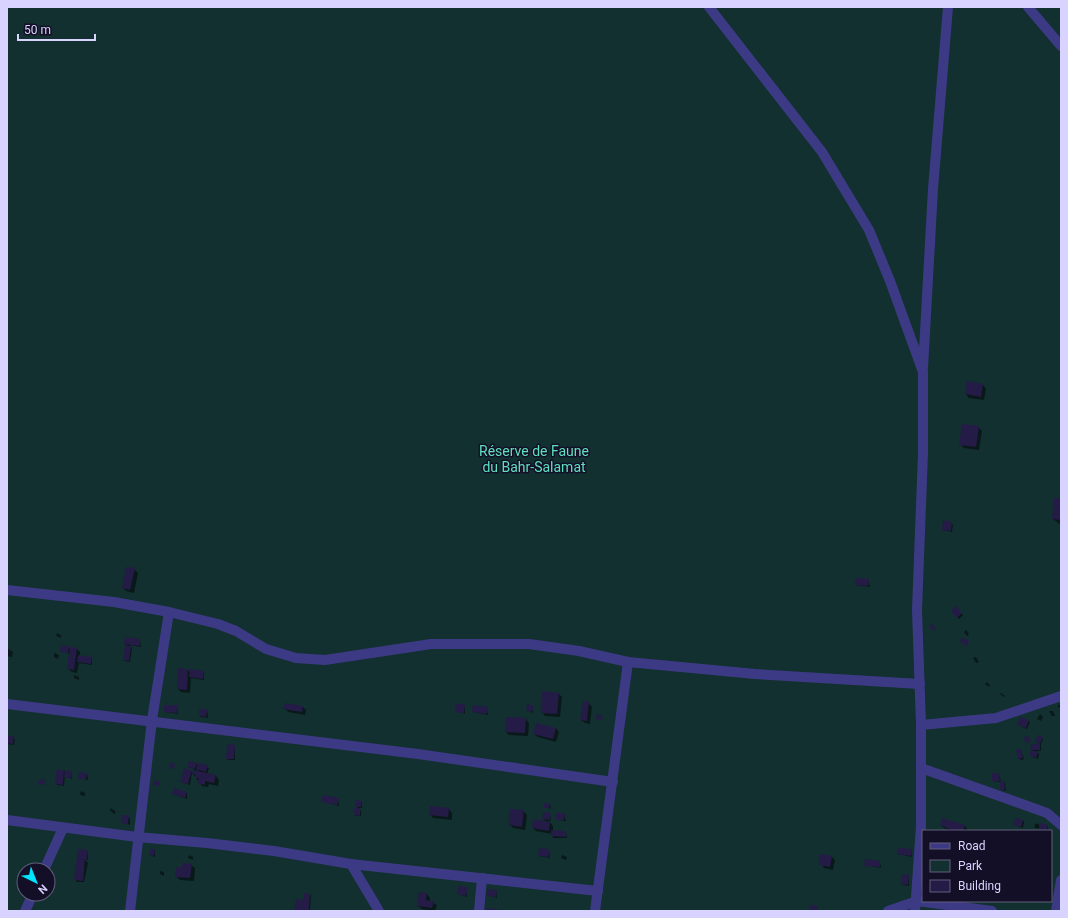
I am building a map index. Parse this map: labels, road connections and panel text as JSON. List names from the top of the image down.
{
  "parks": ["Réserve de Faune du Bahr-Salamat"],
  "legend": ["Road", "Park", "Building"],
  "scale_bar": "50 m",
  "north": "bottom right"
}
